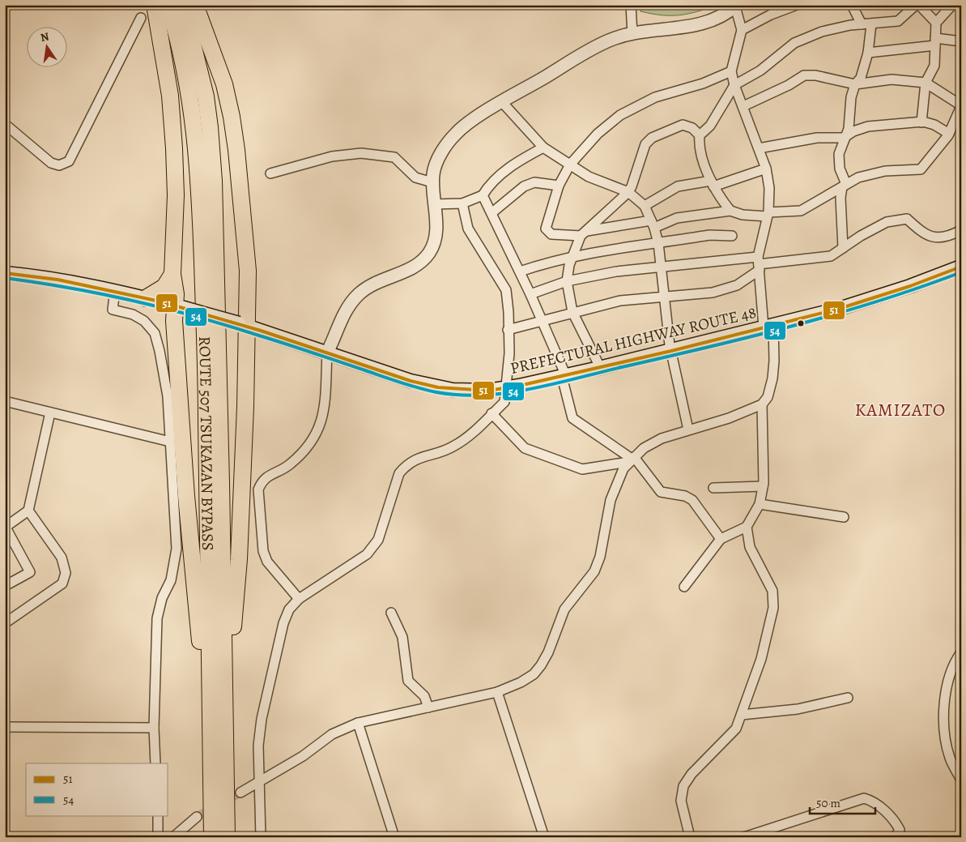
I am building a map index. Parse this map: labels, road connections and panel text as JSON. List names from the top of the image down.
{
  "streets": {
    "highway": ["ROUTE 507 TSUKAZAN BYPASS"],
    "main road": ["PREFECTURAL HIGHWAY ROUTE 48"]
  },
  "districts": ["KAMIZATO"],
  "lines": ["transit line 51", "transit line 54"],
  "legend": ["51", "54"],
  "scale_bar": "50 m",
  "north": "top"
}
